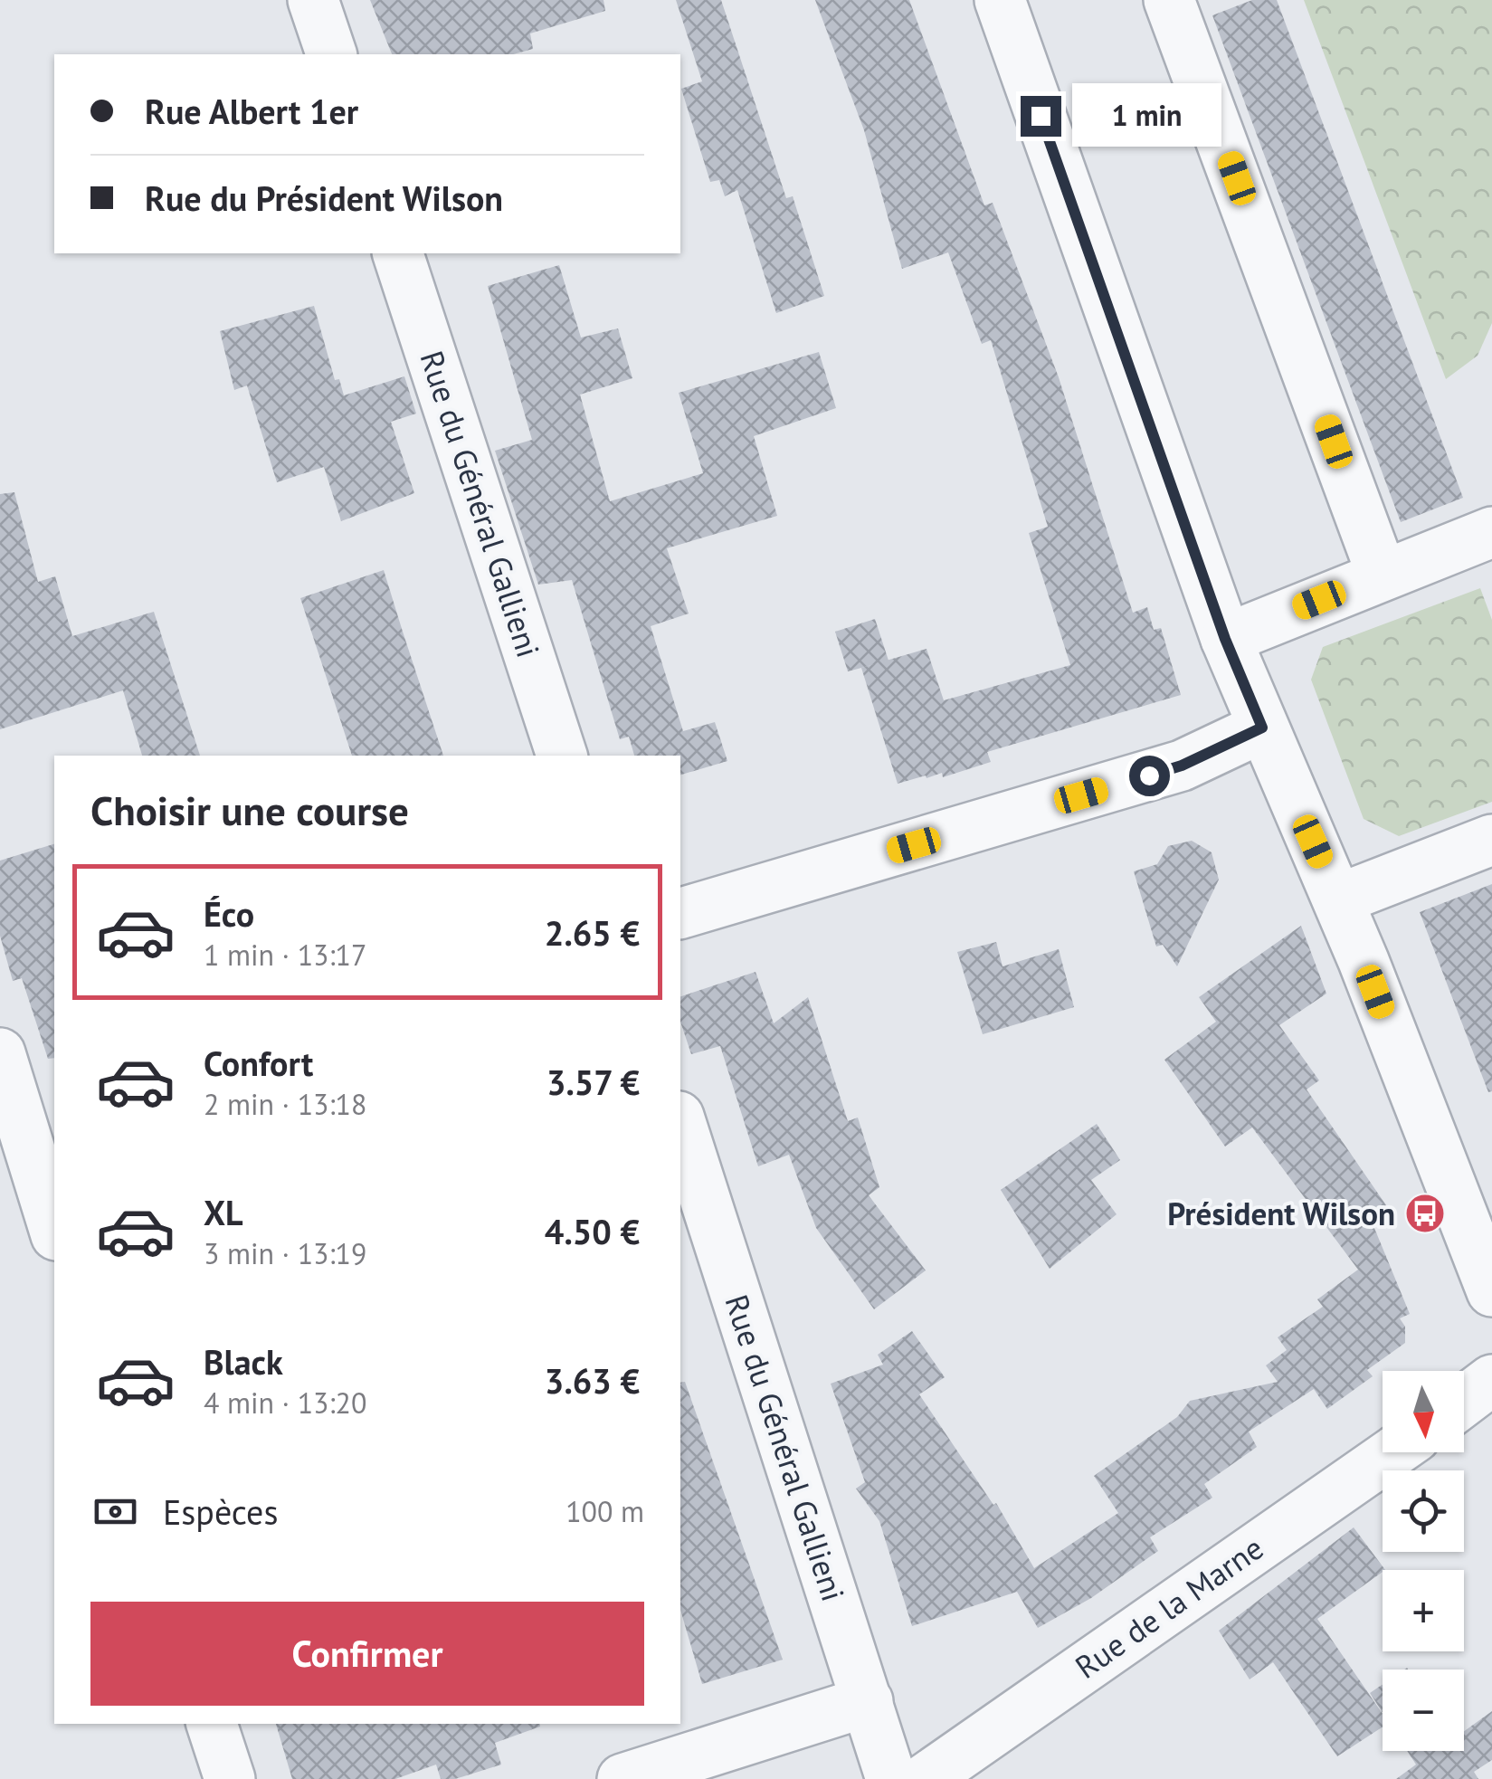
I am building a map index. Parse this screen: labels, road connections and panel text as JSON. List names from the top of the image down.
{
  "streets": {
    "street": ["Rue du Général Gallieni", "Rue de la Marne"]
  },
  "places": {
    "bus stop": ["Président Wilson"]
  },
  "north": "bottom",
  "page": {
    "banner": ["Rue Albert 1er", "Rue du Président Wilson"],
    "bubble": "1 min",
    "heading": "Choisir une course",
    "list": [
      {
        "name": "Éco",
        "note": "1 min · 13:17",
        "value": "2.65 €"
      },
      {
        "name": "Confort",
        "note": "2 min · 13:18",
        "value": "3.57 €"
      },
      {
        "name": "XL",
        "note": "3 min · 13:19",
        "value": "4.50 €"
      },
      {
        "name": "Black",
        "note": "4 min · 13:20",
        "value": "3.63 €"
      }
    ],
    "map_buttons": ["+", "−"],
    "pay": ["Espèces", "100 m"],
    "buttons": "Confirmer"
  }
}
